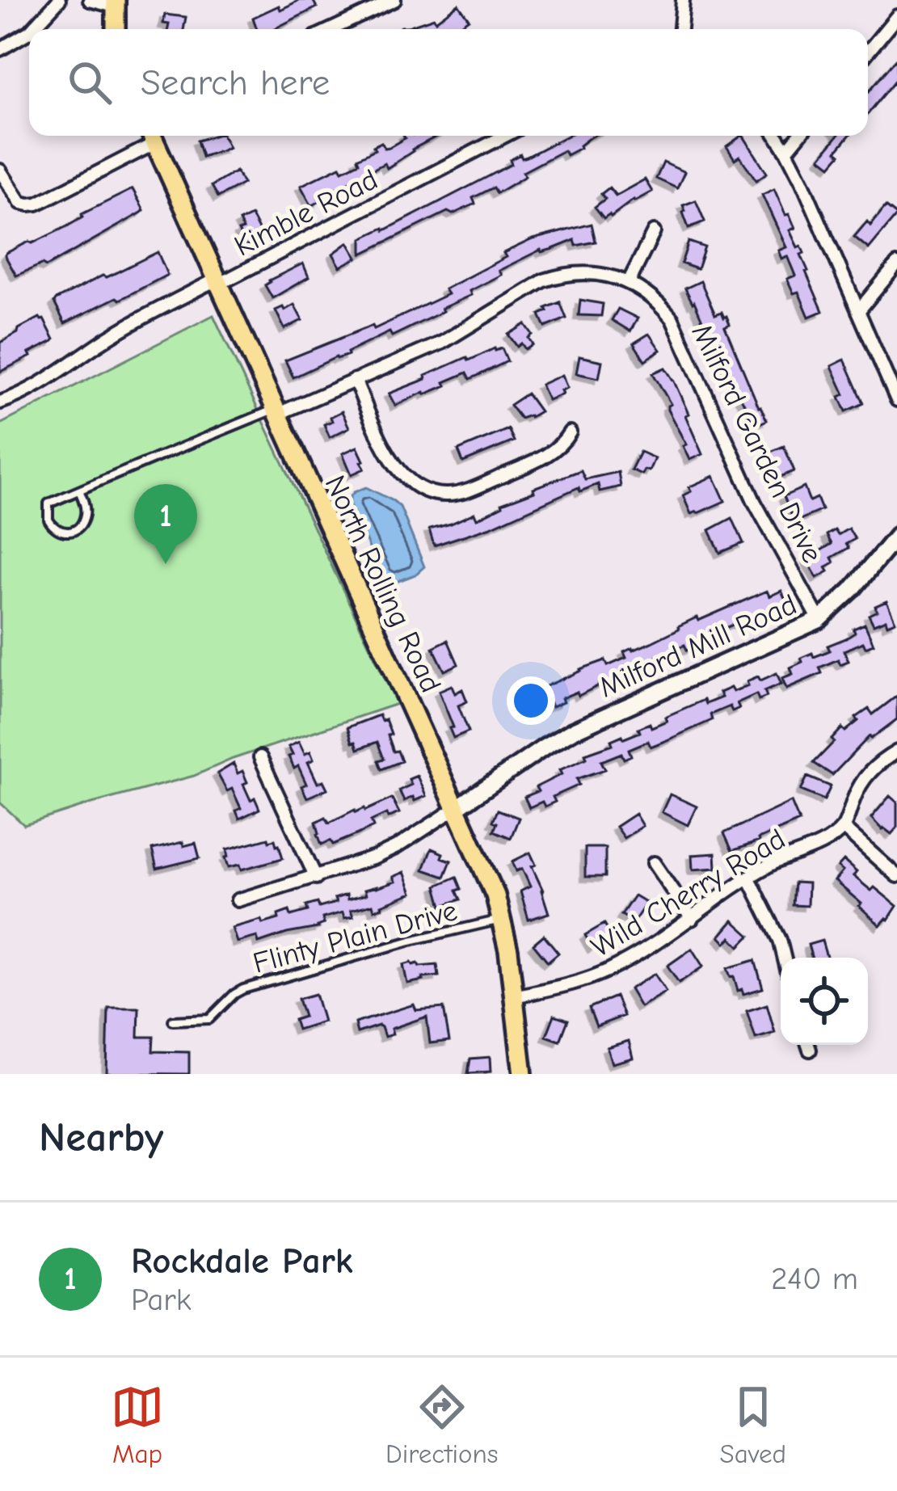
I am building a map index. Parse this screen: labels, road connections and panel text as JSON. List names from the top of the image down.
{
  "streets": {
    "main road": ["North Rolling Road", "Milford Mill Road"],
    "street": ["Kimble Road", "Milford Garden Drive", "Wild Cherry Road"],
    "lane": ["Flinty Plain Drive"]
  },
  "crossings": [
    ["Kimble Road", "North Rolling Road"],
    ["Milford Garden Drive", "North Rolling Road"],
    ["Milford Garden Drive", "Milford Mill Road"],
    ["North Rolling Road", "Milford Mill Road"],
    ["North Rolling Road", "Wild Cherry Road"],
    ["North Rolling Road", "Flinty Plain Drive"]
  ],
  "page": {
    "search": "Search here",
    "pins": "1",
    "heading": "Nearby",
    "list": [
      {
        "mark": "1",
        "name": "Rockdale Park",
        "note": "Park",
        "value": "240 m"
      }
    ],
    "nav": ["Map", "Directions", "Saved"]
  }
}
